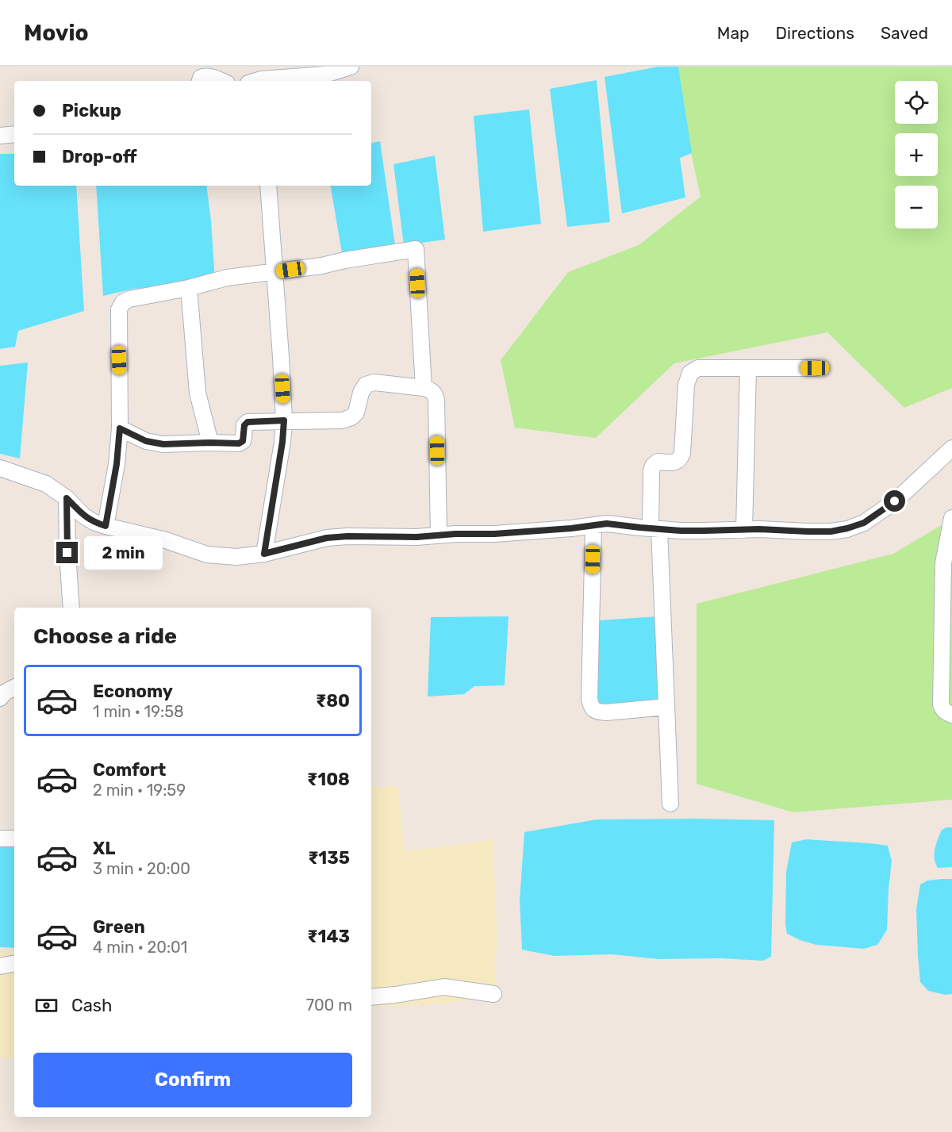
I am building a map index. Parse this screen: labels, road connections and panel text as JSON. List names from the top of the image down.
{
  "page": {
    "header": "Movio",
    "nav": ["Map", "Directions", "Saved"],
    "map_buttons": ["+", "−"],
    "banner": ["Pickup", "Drop-off"],
    "bubble": "2 min",
    "heading": "Choose a ride",
    "list": [
      {
        "name": "Economy",
        "note": "1 min · 19:58",
        "value": "₹80"
      },
      {
        "name": "Comfort",
        "note": "2 min · 19:59",
        "value": "₹108"
      },
      {
        "name": "XL",
        "note": "3 min · 20:00",
        "value": "₹135"
      },
      {
        "name": "Green",
        "note": "4 min · 20:01",
        "value": "₹143"
      }
    ],
    "pay": ["Cash", "700 m"],
    "buttons": "Confirm"
  }
}
